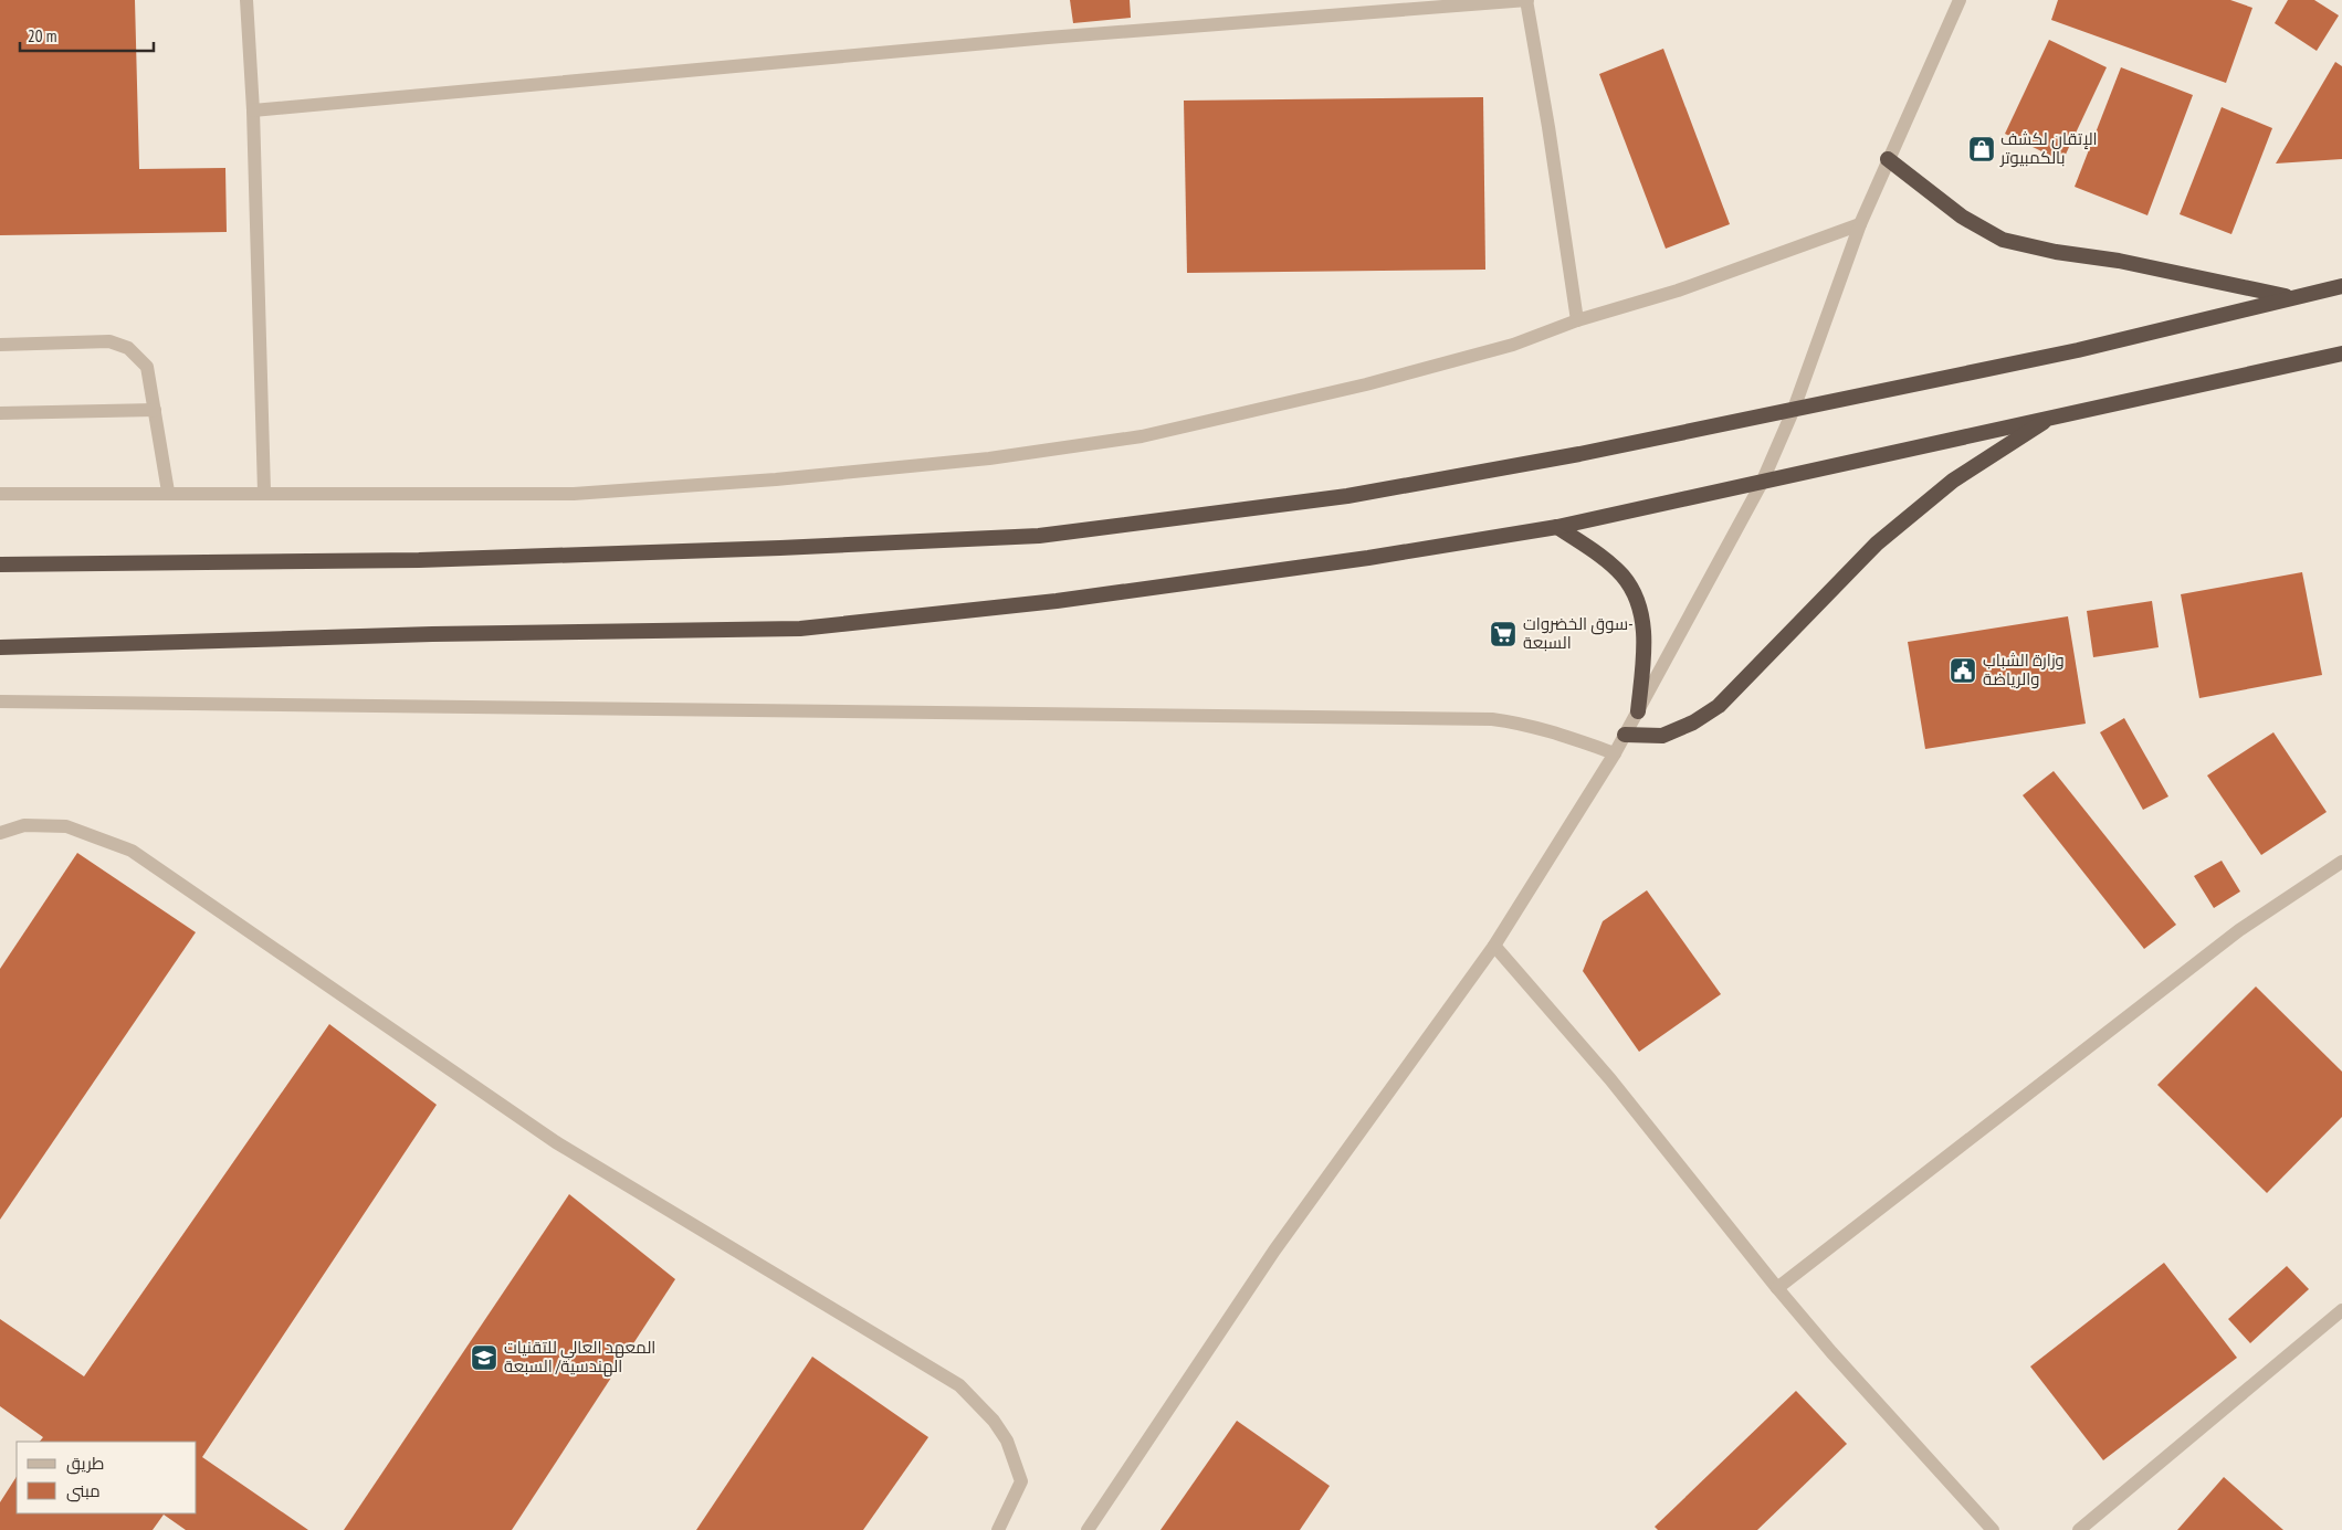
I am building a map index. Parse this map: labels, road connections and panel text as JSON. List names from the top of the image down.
{
  "places": {
    "shop": ["الإتقان لكشف بالكمبيوتر"],
    "supermarket": ["سوق الخضروات- السبعة"],
    "public building": ["وزارة الشباب والرياضة"],
    "school or university": ["المعهد العالي للتقنيات الهندسية/ السبعة"]
  },
  "legend": ["طريق", "مبنى"],
  "scale_bar": "20 m"
}
